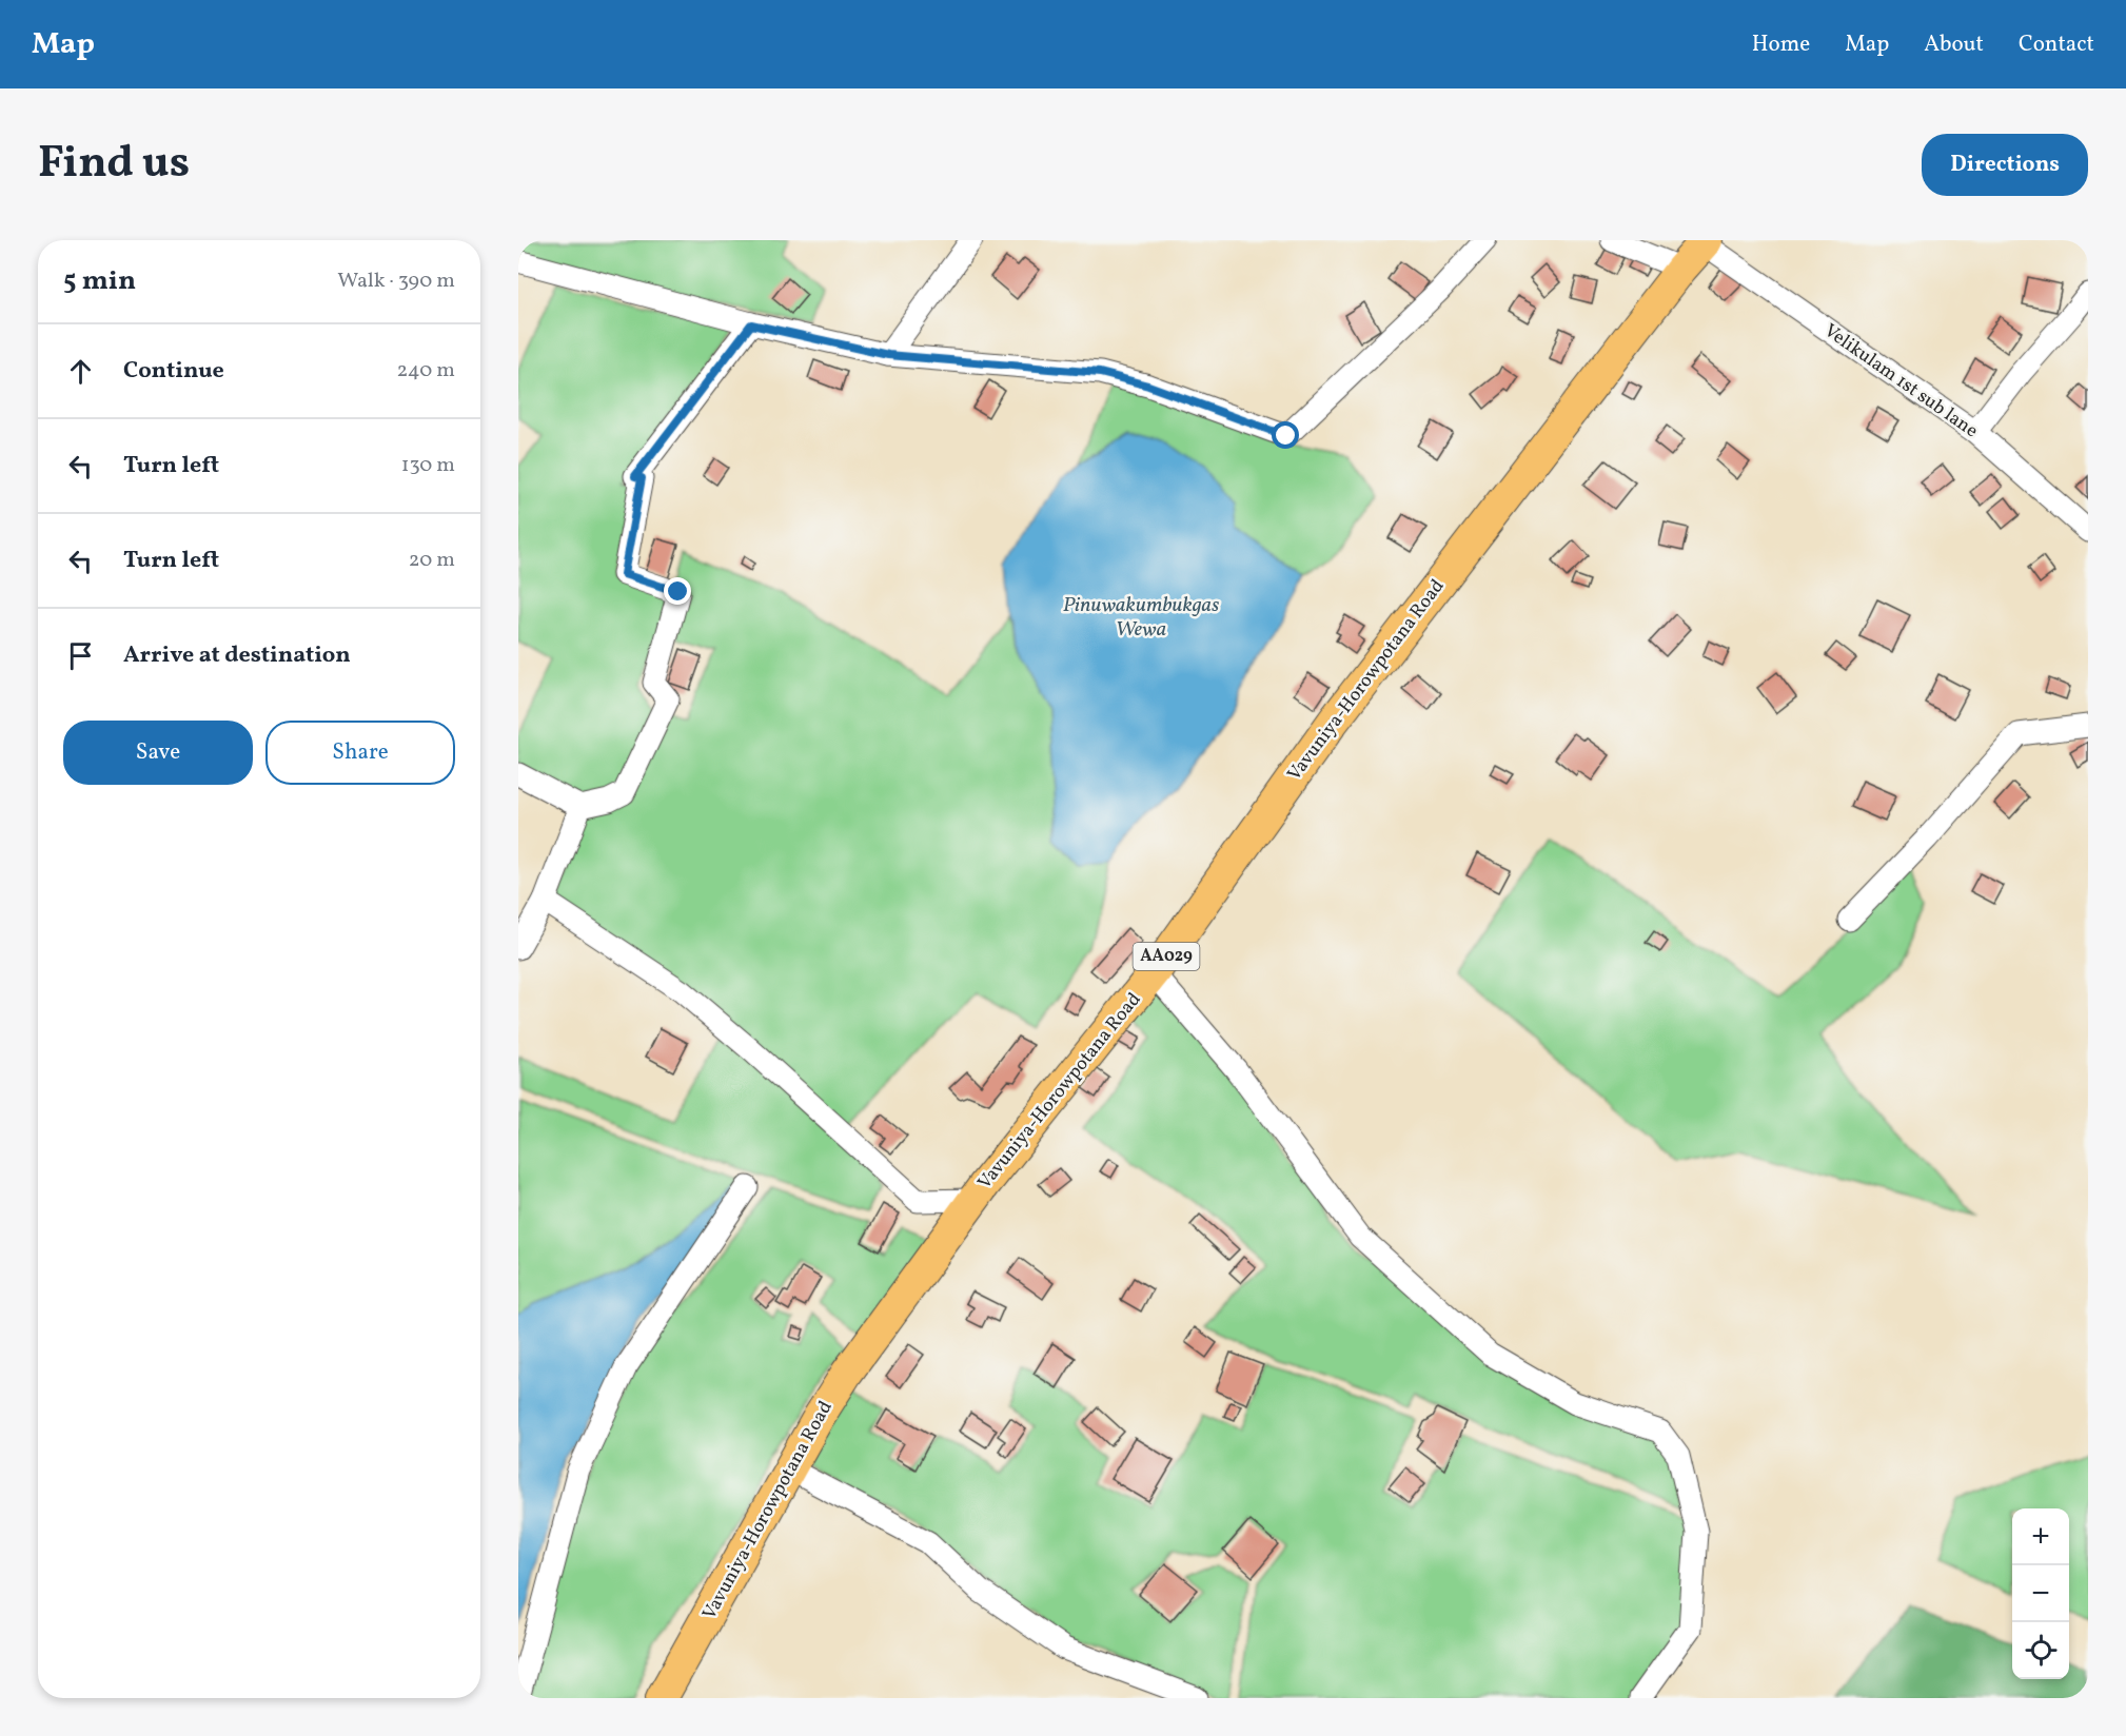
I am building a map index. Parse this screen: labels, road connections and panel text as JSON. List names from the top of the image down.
{
  "streets": {
    "highway": ["Vavuniya-Horowpotana Road", "AA029"],
    "street": ["Velikulam 1st sub lane"]
  },
  "crossings": [
    ["Velikulam 1st sub lane", "Vavuniya-Horowpotana Road"]
  ],
  "water": ["Pinuwakumbukgas Wewa"],
  "page": {
    "header": "Map",
    "nav": [
      "Home",
      "Map",
      "About",
      "Contact"
    ],
    "title": "Find us",
    "buttons": [
      "Directions",
      ["Save", "Share"]
    ],
    "heading": ["5 min", "Walk · 390 m"],
    "list": [
      ["Continue", "240 m"],
      ["Turn left", "130 m"],
      ["Turn left", "20 m"],
      "Arrive at destination"
    ],
    "map_buttons": ["+", "−"]
  }
}
